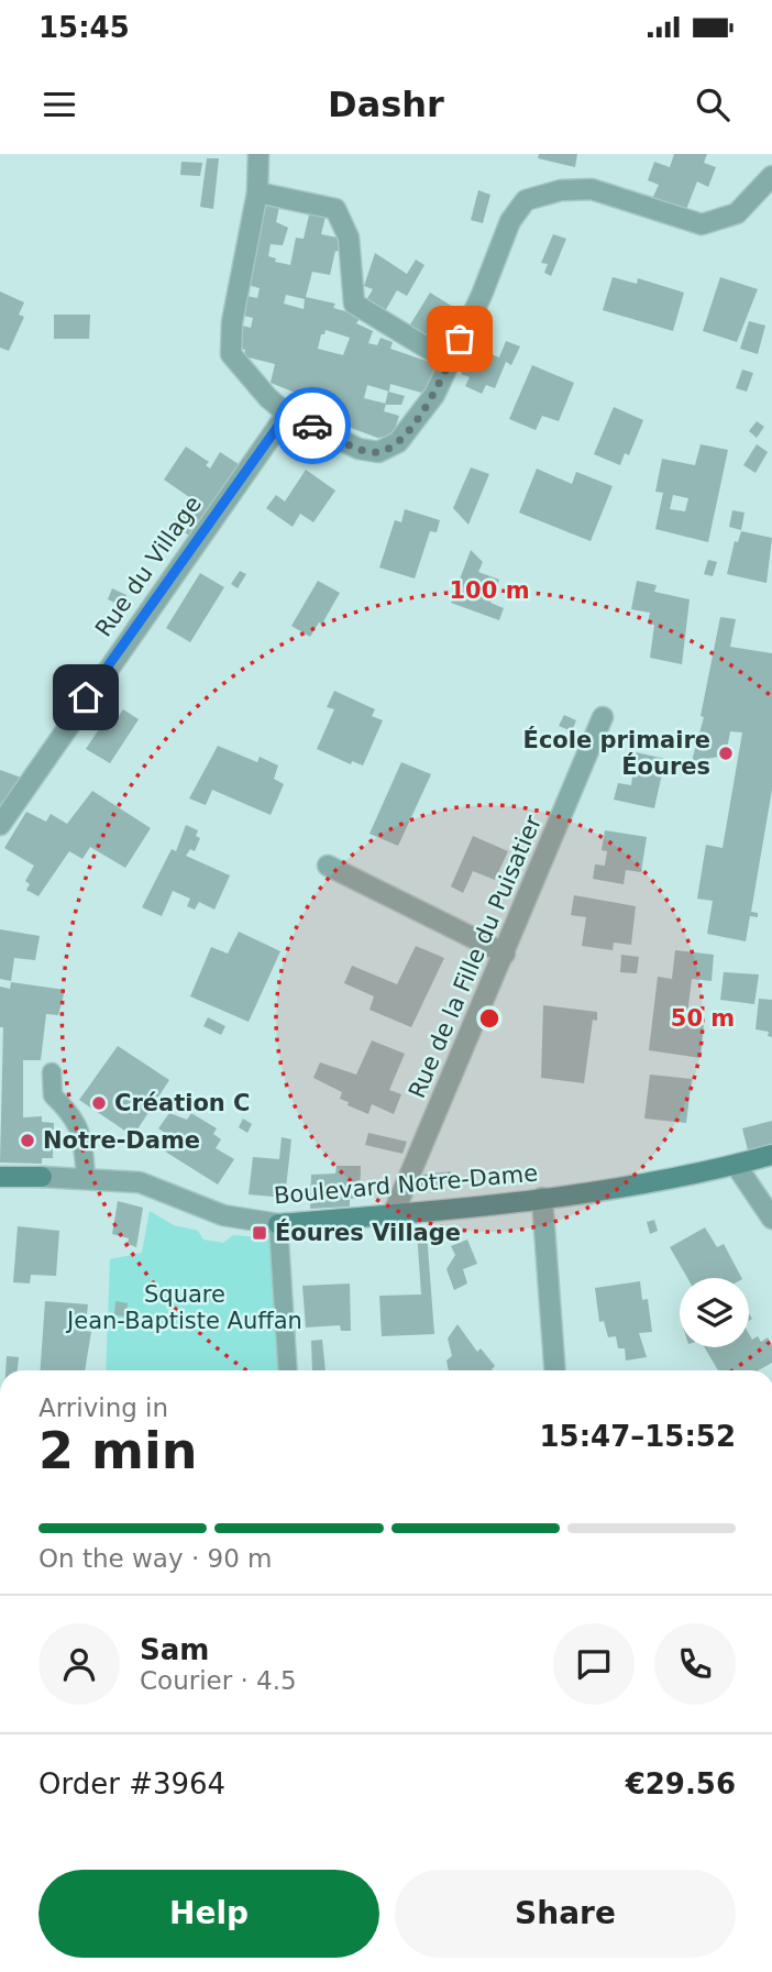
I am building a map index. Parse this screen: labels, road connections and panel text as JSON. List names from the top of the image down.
{
  "streets": {
    "street": ["Rue du Village", "Rue de la Fille du Puisatier", "Boulevard Notre-Dame"]
  },
  "crossings": [
    ["Rue de la Fille du Puisatier", "Boulevard Notre-Dame"]
  ],
  "parks": ["Square Jean-Baptiste Auffan"],
  "places": {
    "other": ["École primaire Éoures", "Création C", "Notre-Dame"],
    "transit": ["Éoures Village"]
  },
  "page": {
    "status": "15:45",
    "header": "Dashr",
    "heading": ["2 min", "Arriving in", "15:47–15:52"],
    "panel": [
      "Sam",
      "Courier · 4.5",
      "Order #3964",
      "€29.56"
    ],
    "bar": "On the way · 90 m",
    "buttons": ["Help", "Share"]
  },
  "rings": ["100 m", "50 m"]
}
